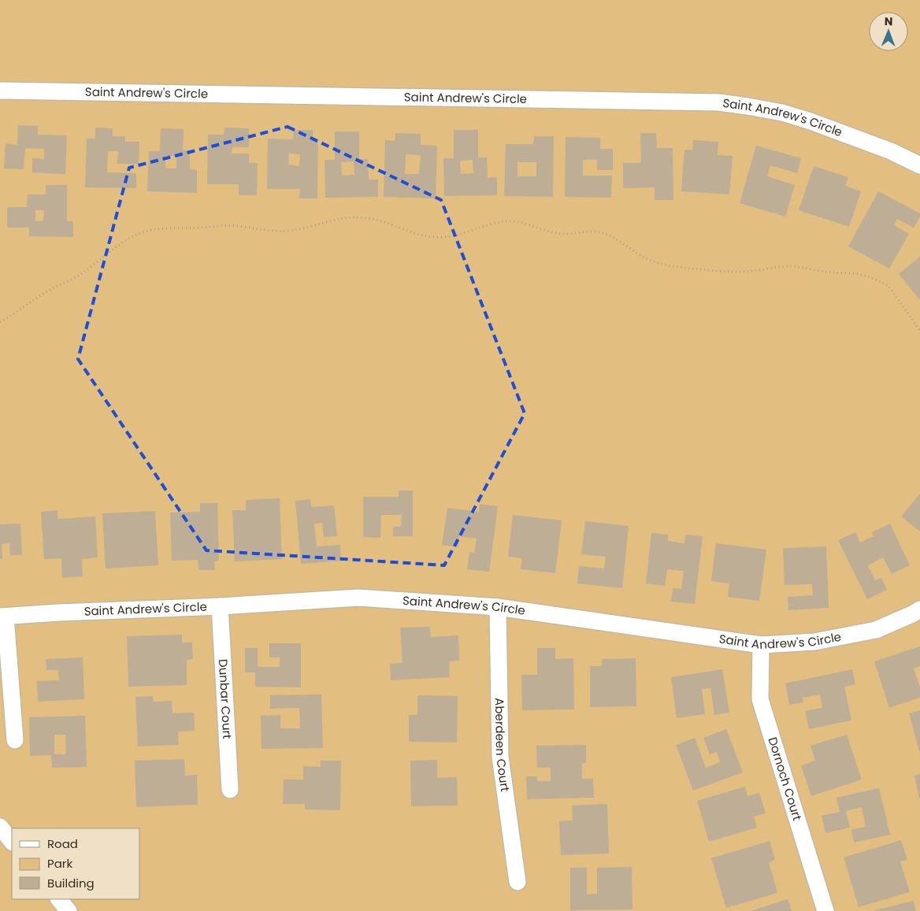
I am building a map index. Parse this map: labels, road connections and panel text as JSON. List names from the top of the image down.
{
  "streets": {
    "street": [
      "Saint Andrew's Circle",
      "Dunbar Court",
      "Aberdeen Court",
      "Dornoch Court"
    ]
  },
  "crossings": [
    ["Saint Andrew's Circle", "Dunbar Court"],
    ["Saint Andrew's Circle", "Aberdeen Court"],
    ["Saint Andrew's Circle", "Dornoch Court"]
  ],
  "legend": ["Road", "Park", "Building"],
  "north": "top"
}
